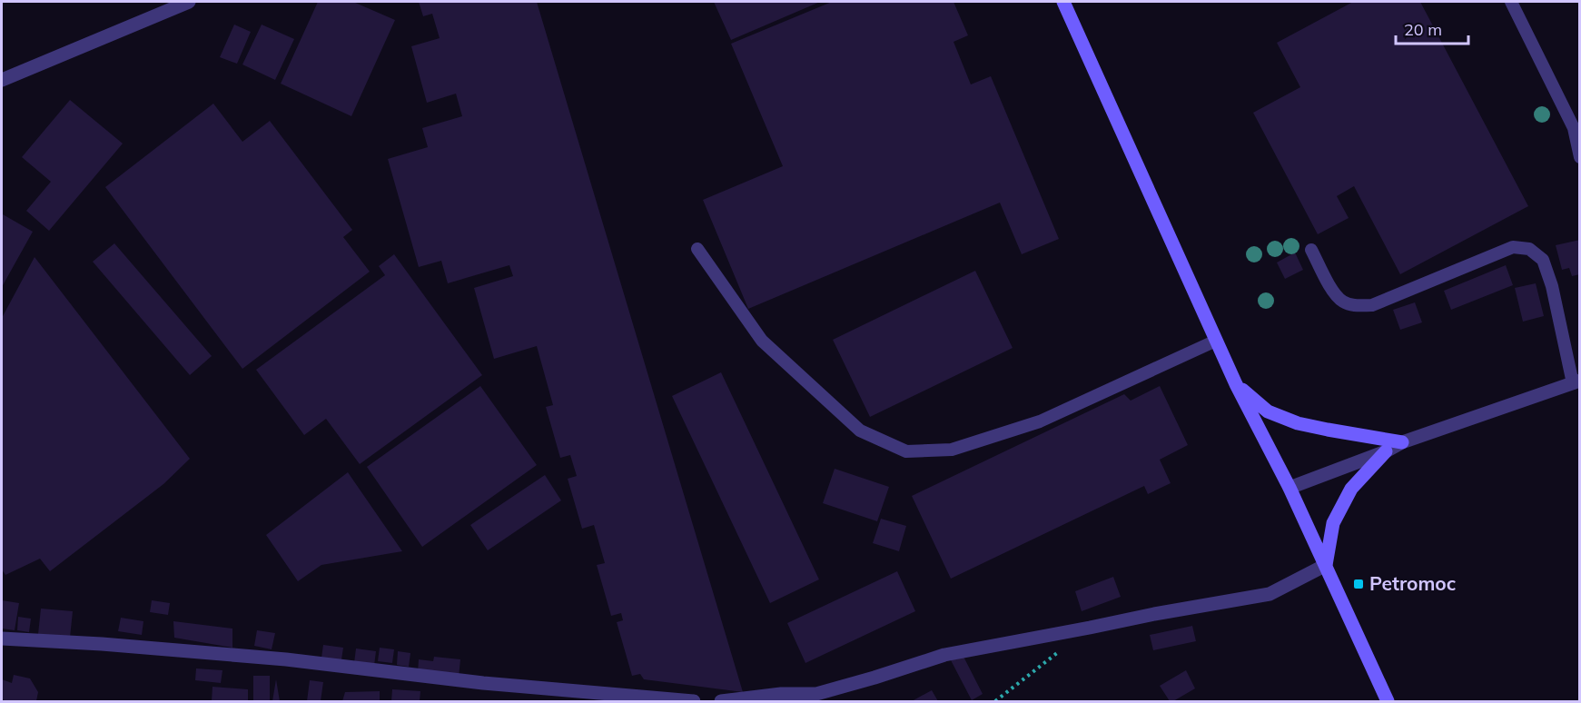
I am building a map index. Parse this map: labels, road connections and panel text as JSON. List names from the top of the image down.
{
  "places": {
    "transit": ["Petromoc"]
  },
  "scale_bar": "20 m"
}
